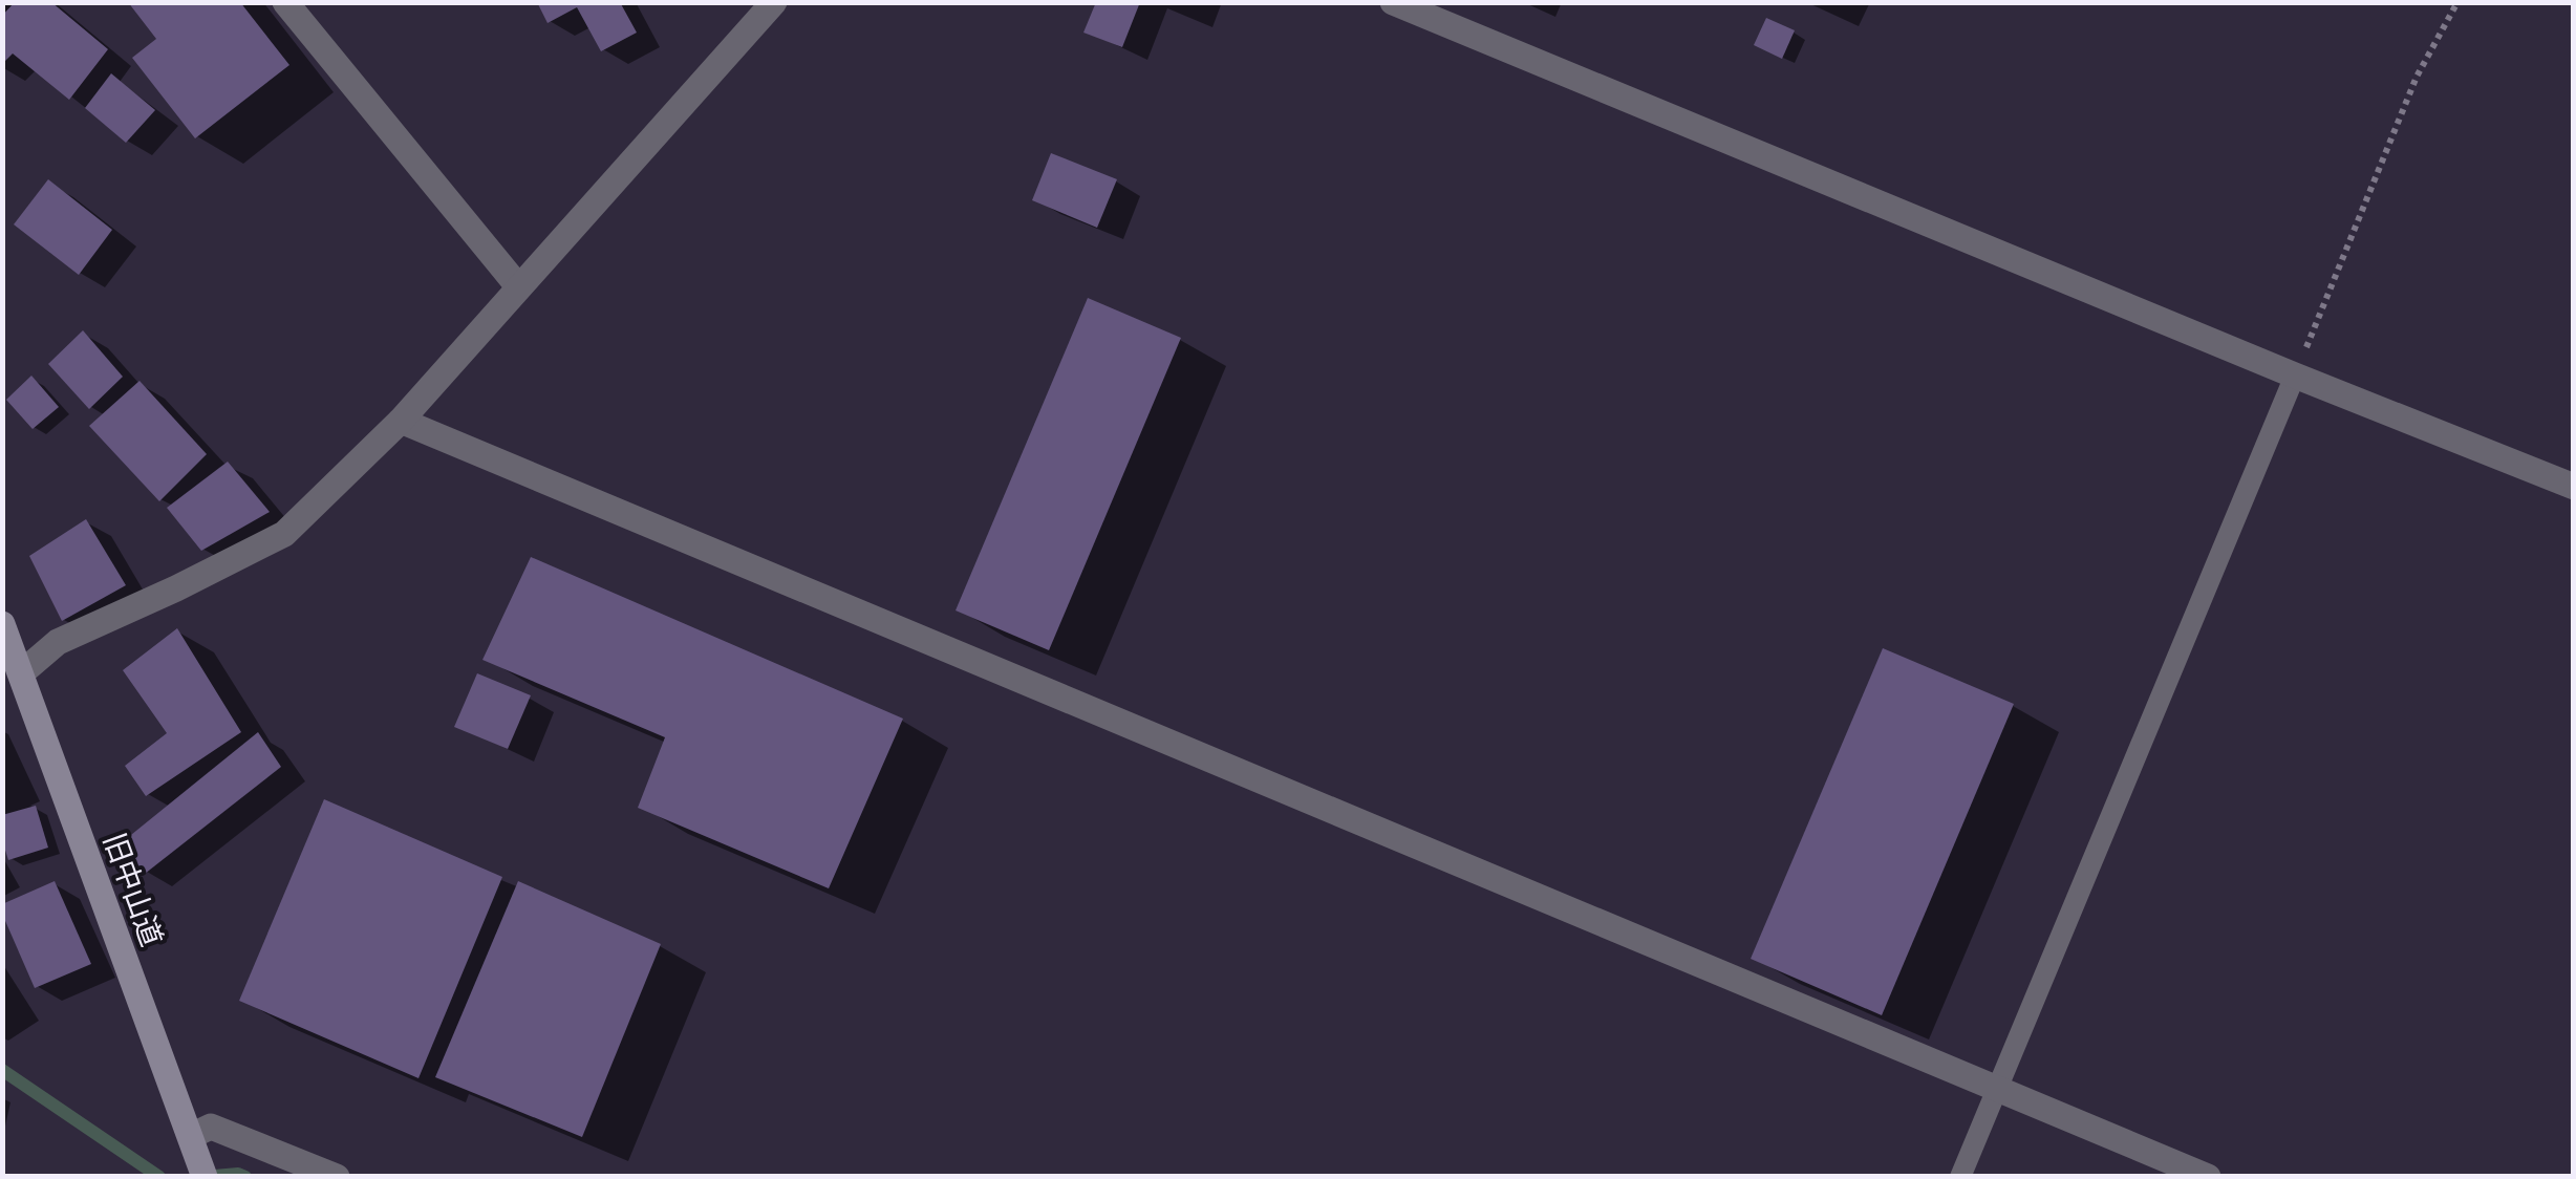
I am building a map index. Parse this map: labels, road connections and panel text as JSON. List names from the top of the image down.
{
  "streets": {
    "main road": ["旧中山道"]
  }
}
